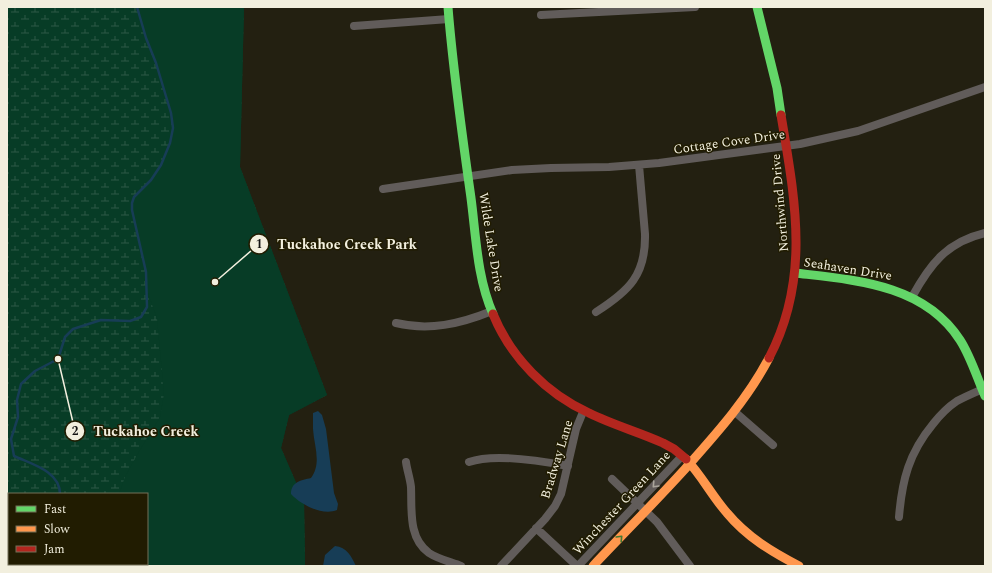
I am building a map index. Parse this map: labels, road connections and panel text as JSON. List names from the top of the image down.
{
  "streets": {
    "street": [
      "Cottage Cove Drive",
      "Northwind Drive",
      "Wilde Lake Drive",
      "Seahaven Drive",
      "Bradway Lane",
      "Winchester Green Lane"
    ]
  },
  "crossings": [
    ["Cottage Cove Drive", "Northwind Drive"],
    ["Cottage Cove Drive", "Wilde Lake Drive"],
    ["Northwind Drive", "Wilde Lake Drive"],
    ["Northwind Drive", "Seahaven Drive"],
    ["Northwind Drive", "Winchester Green Lane"],
    ["Wilde Lake Drive", "Bradway Lane"],
    ["Wilde Lake Drive", "Winchester Green Lane"]
  ],
  "places": ["Tuckahoe Creek Park", "Tuckahoe Creek"],
  "legend": ["Fast", "Slow", "Jam"]
}
